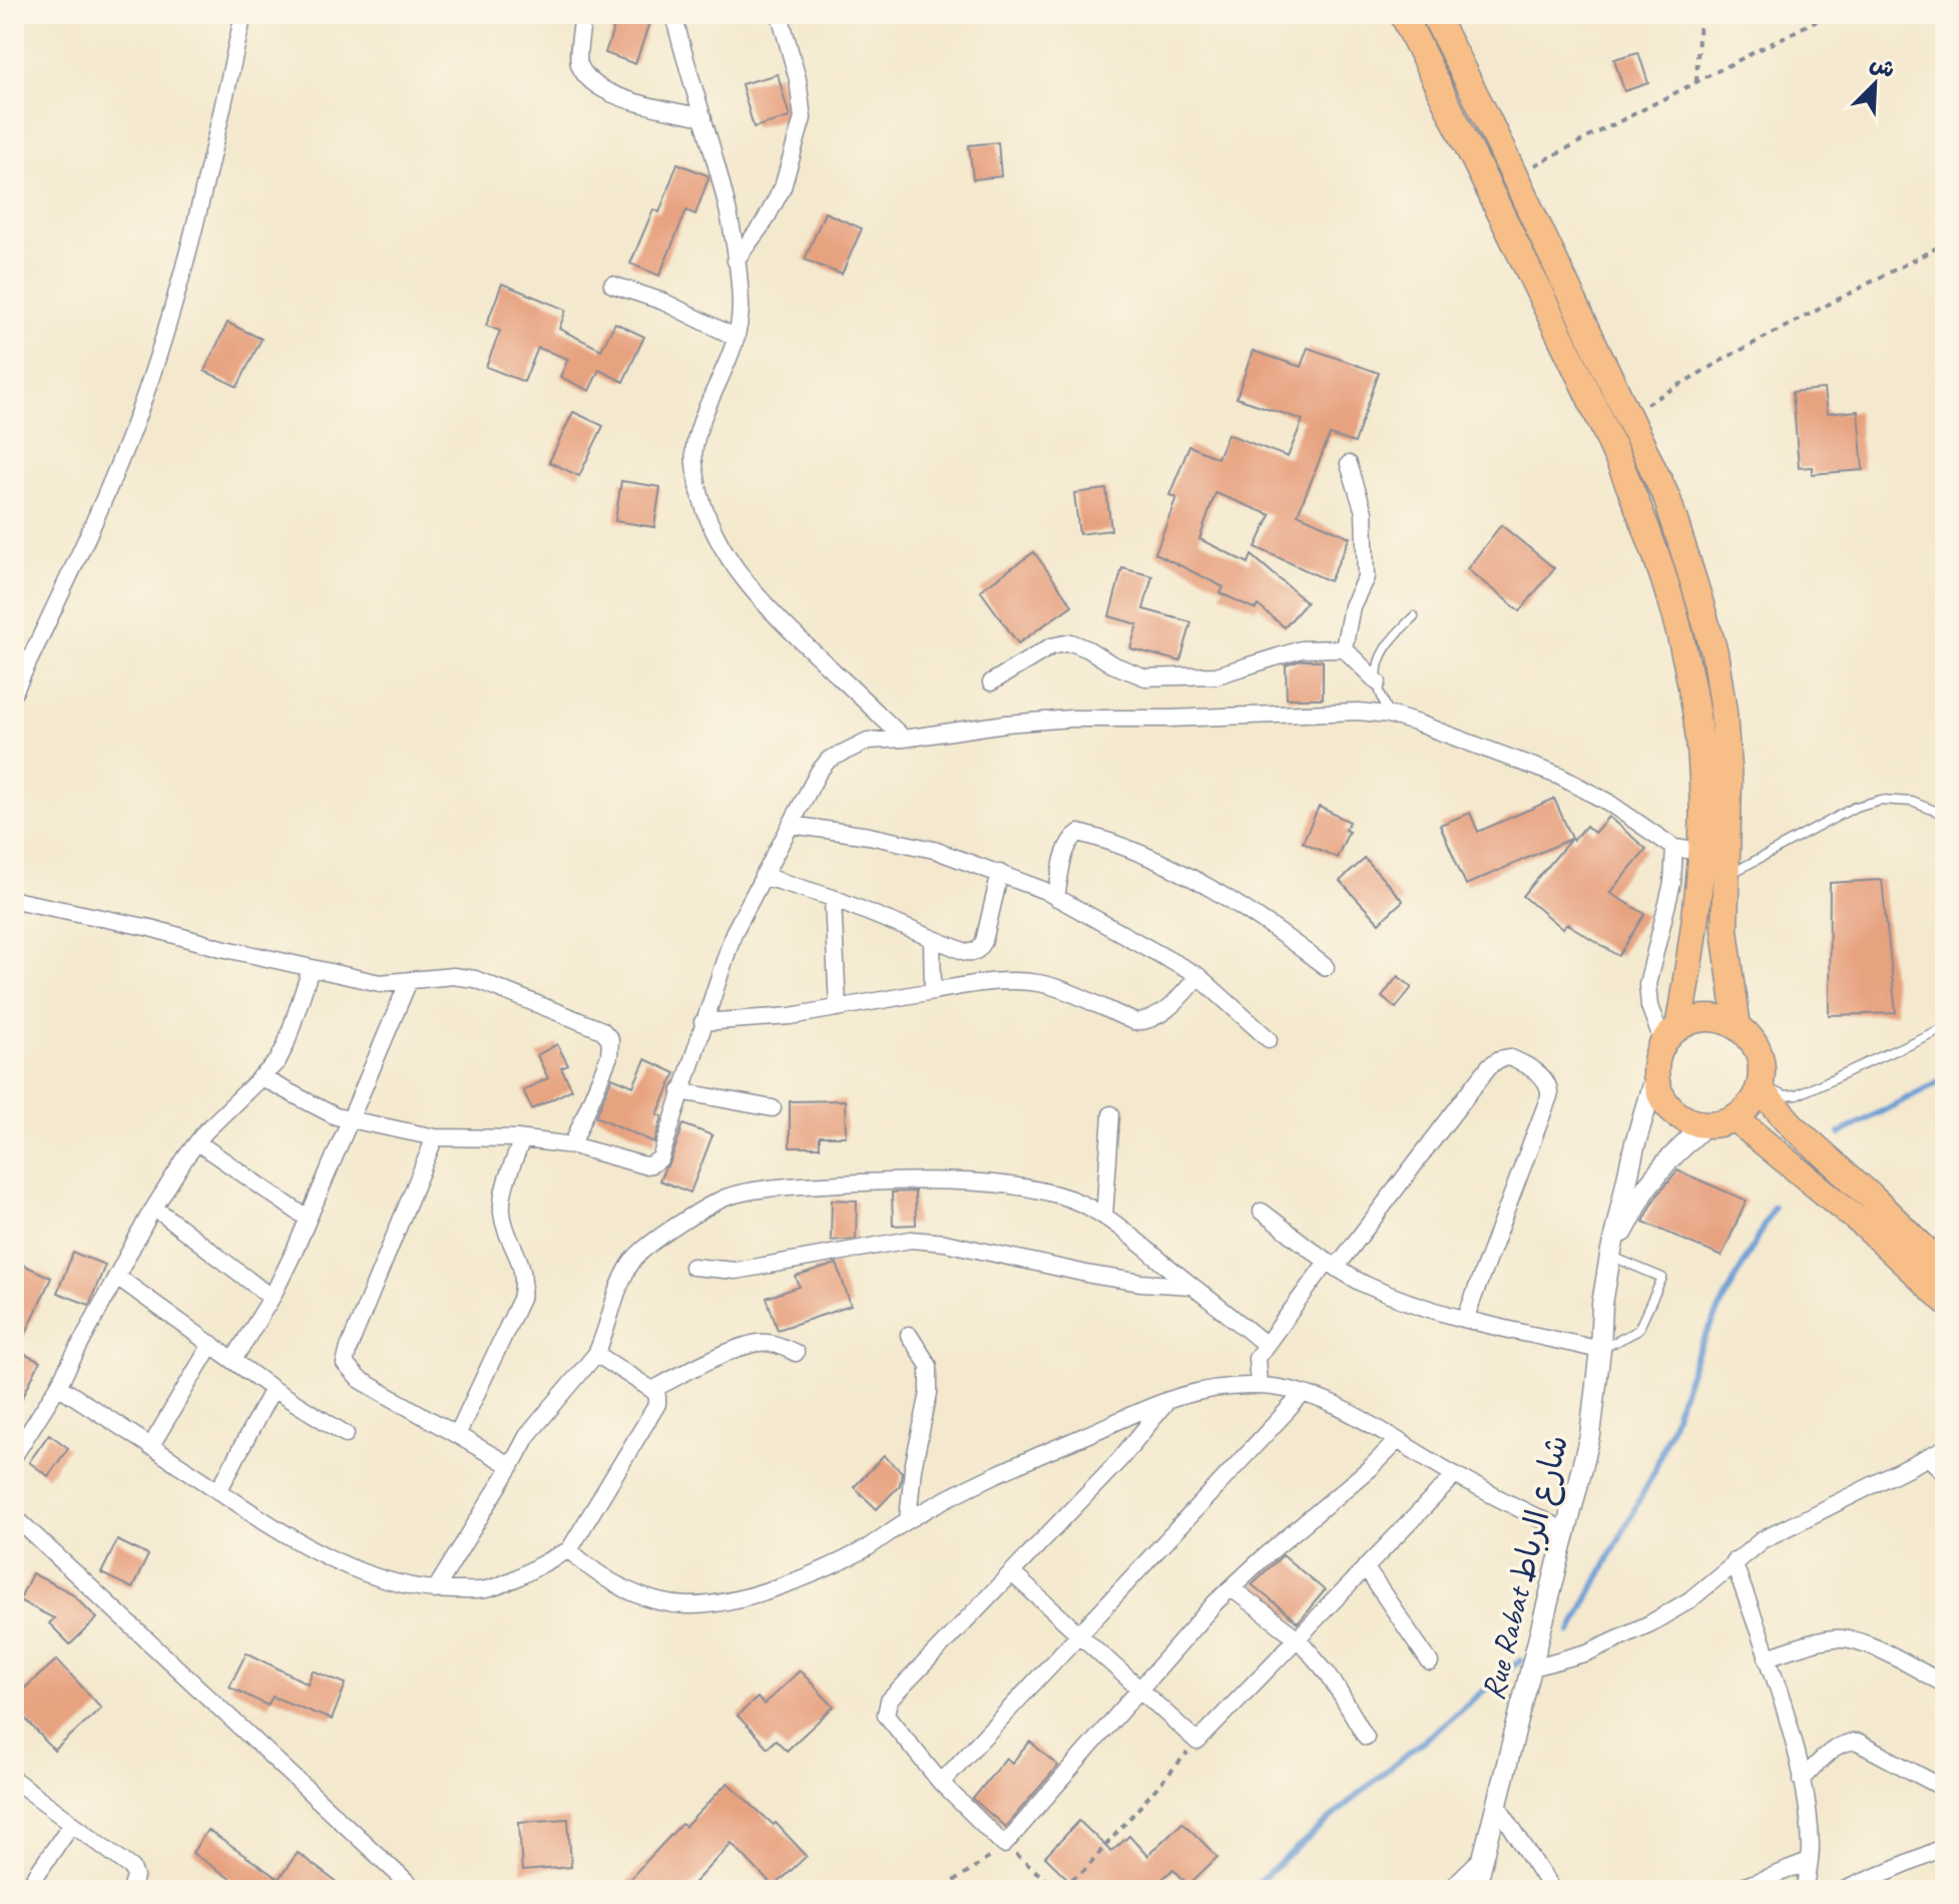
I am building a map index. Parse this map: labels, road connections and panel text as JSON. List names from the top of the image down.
{
  "streets": {
    "street": ["Rue Rabat شارع الرباط"]
  },
  "north": "top right"
}
